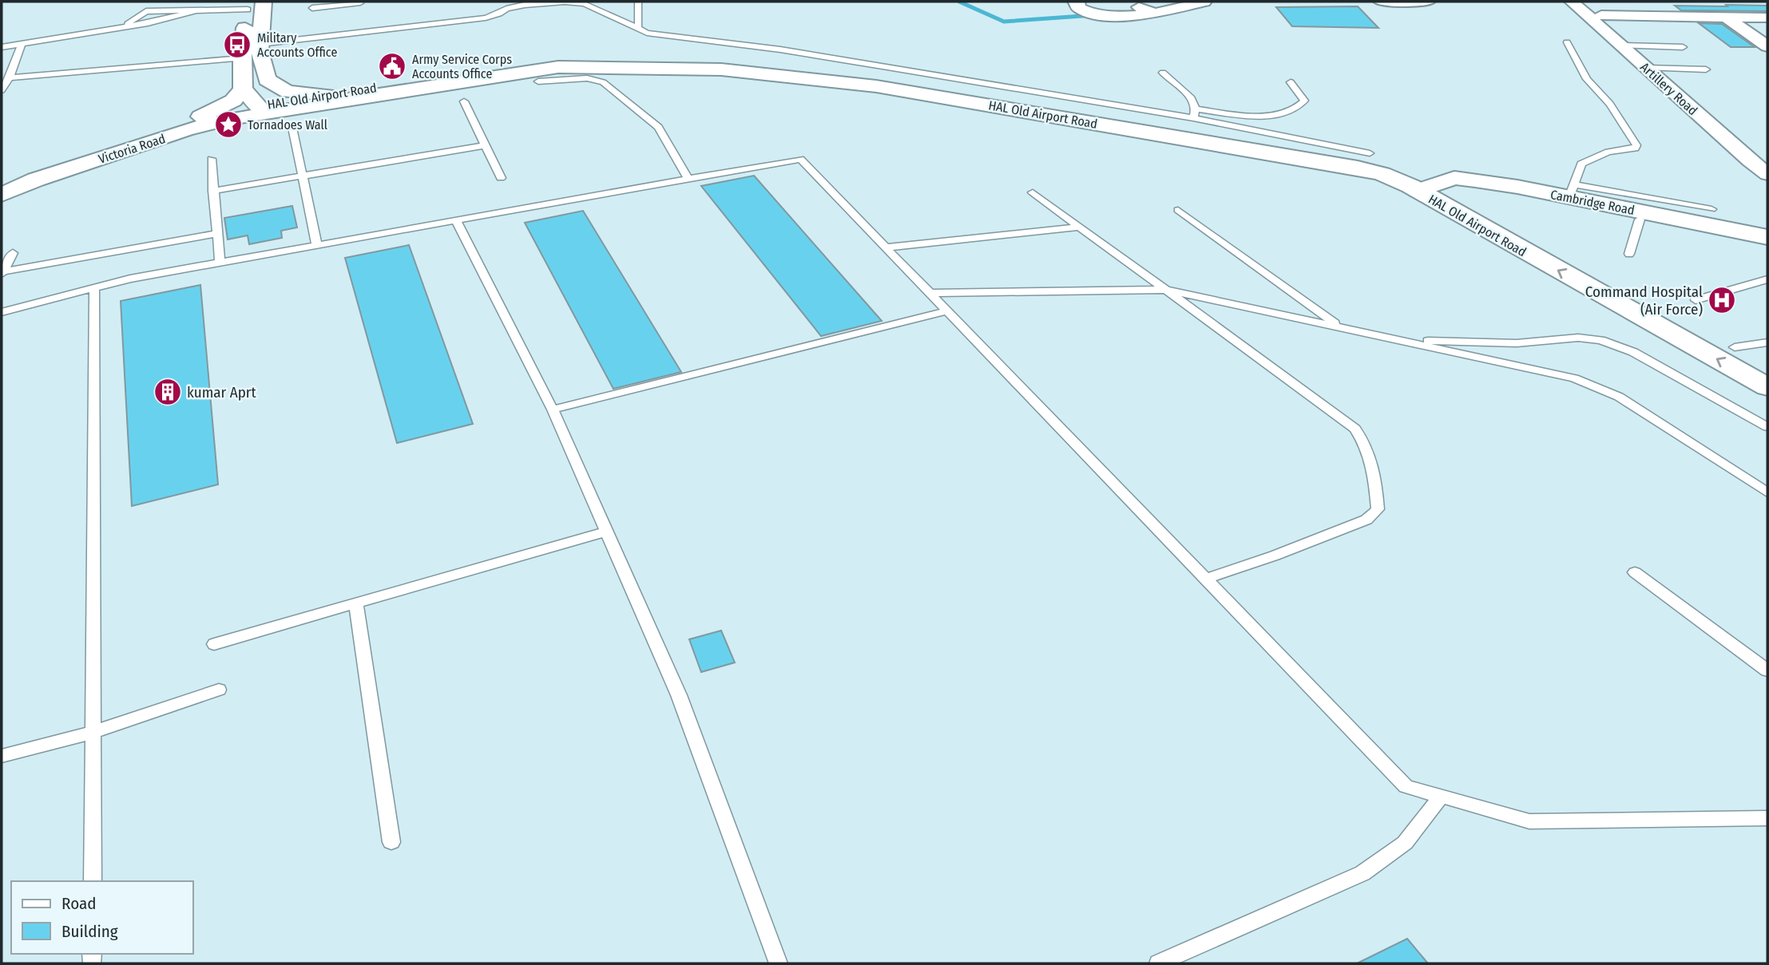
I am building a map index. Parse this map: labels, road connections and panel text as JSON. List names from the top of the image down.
{
  "streets": {
    "main road": ["HAL Old Airport Road", "Victoria Road", "Cambridge Road"],
    "street": ["Artillery Road"]
  },
  "crossings": [
    ["HAL Old Airport Road", "Victoria Road"],
    ["HAL Old Airport Road", "Cambridge Road"]
  ],
  "places": {
    "bus stop": ["Military Accounts Office"],
    "public building": ["Army Service Corps Accounts Office"],
    "place": ["Tornadoes Wall"],
    "hospital": ["Command Hospital (Air Force)"],
    "building": ["kumar Aprt"]
  },
  "legend": ["Road", "Building"]
}
